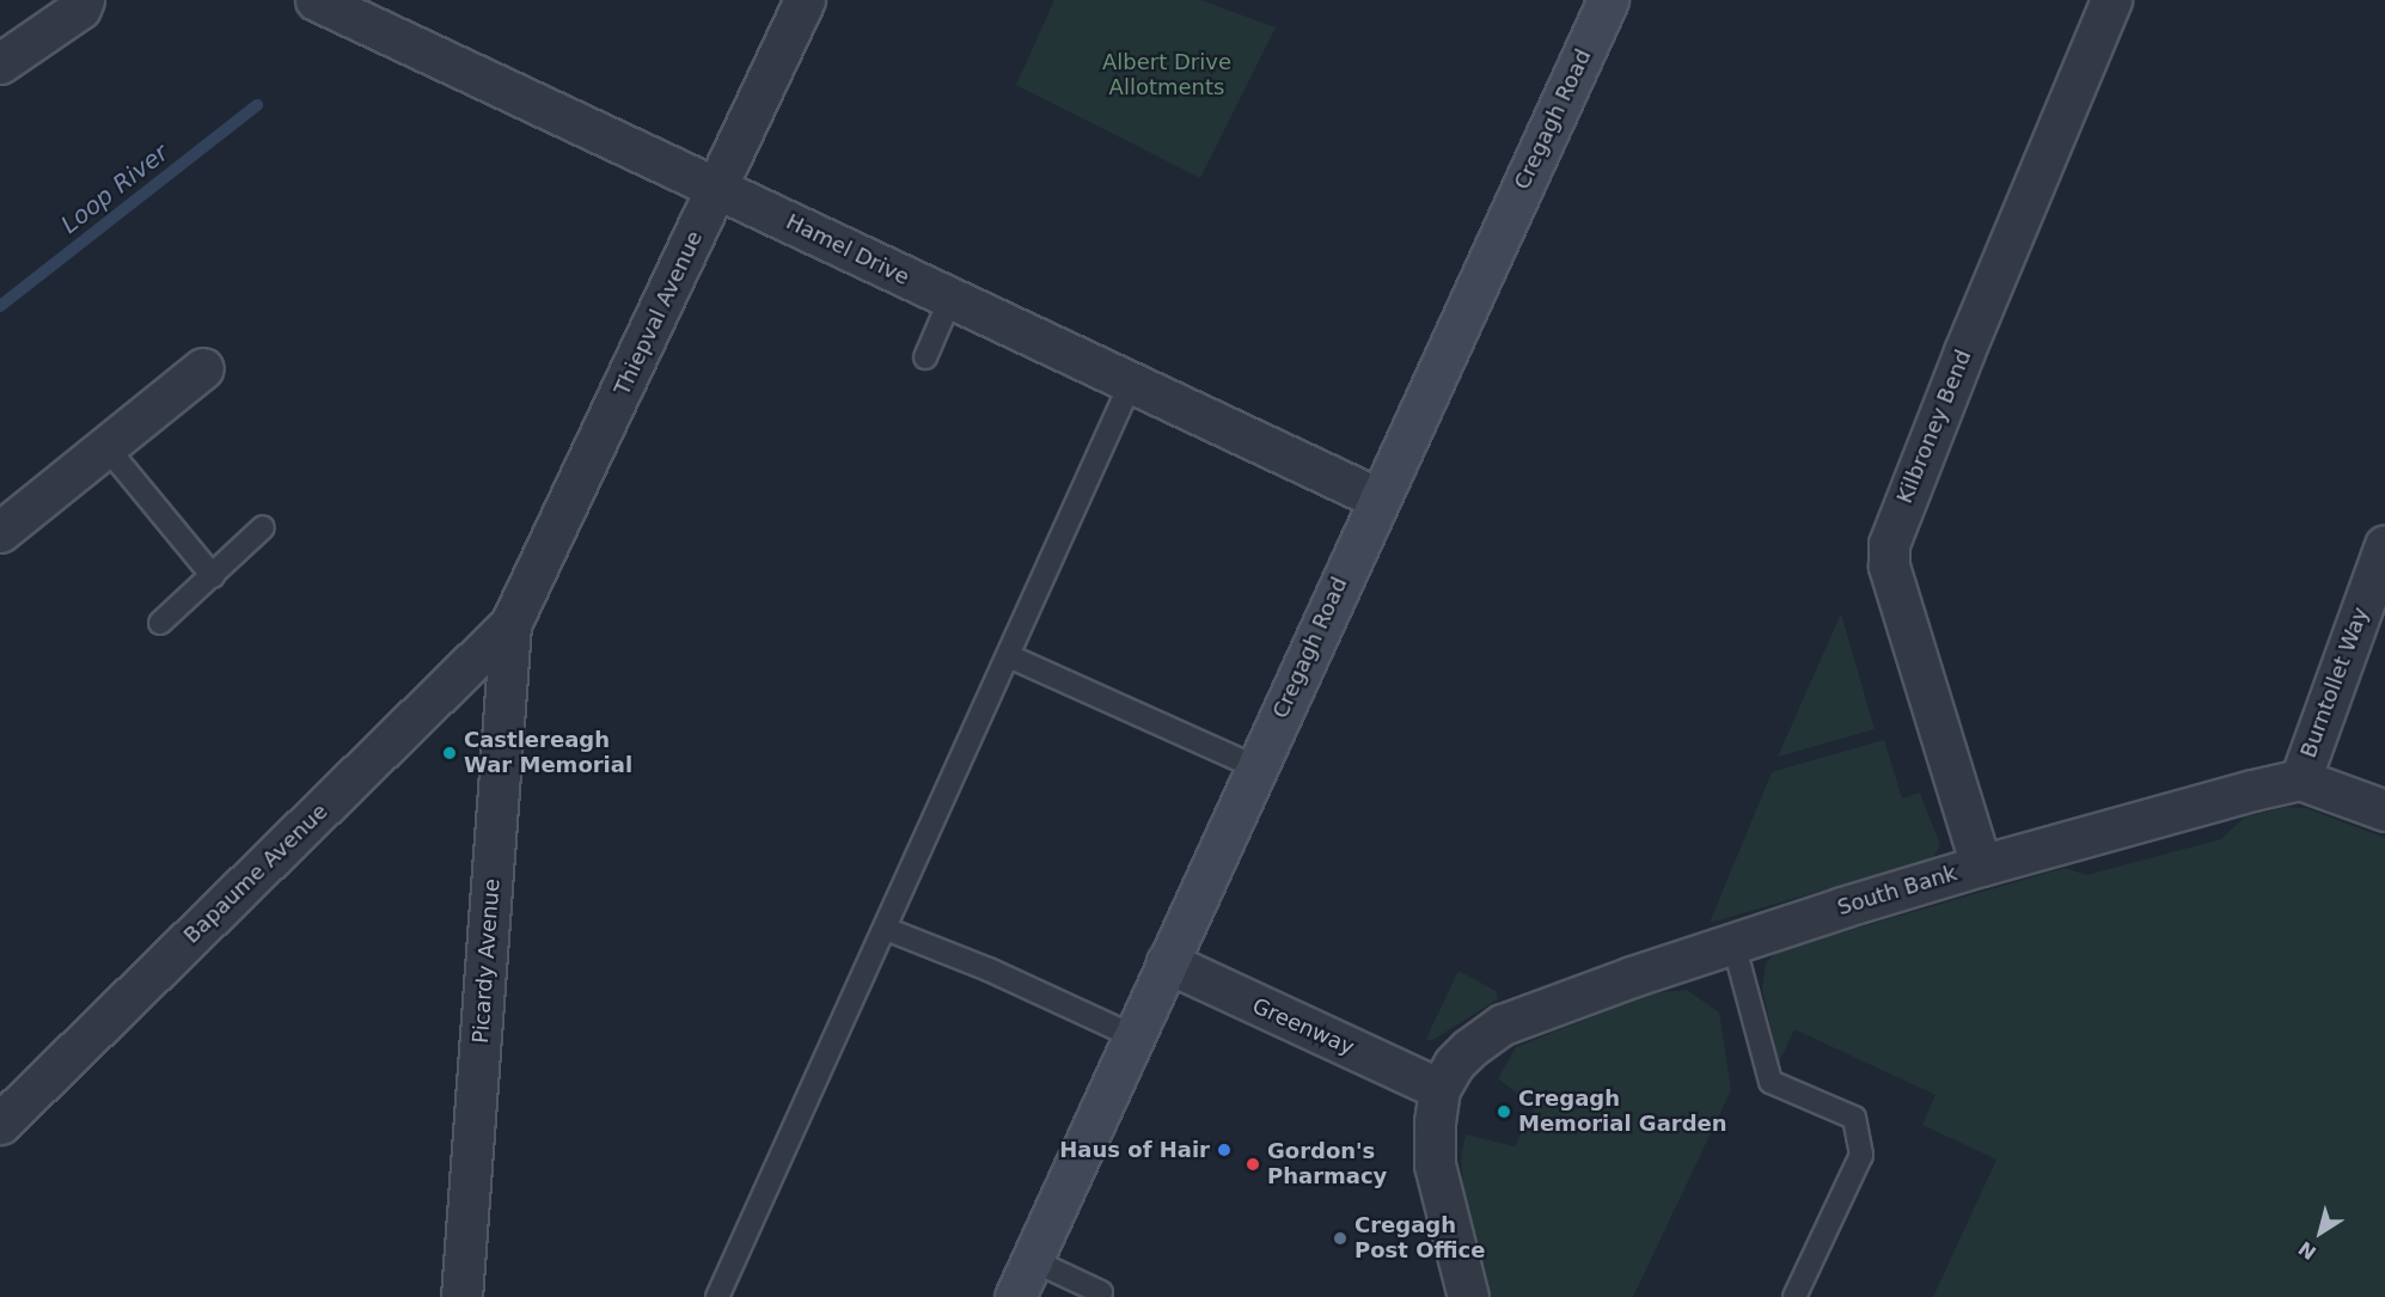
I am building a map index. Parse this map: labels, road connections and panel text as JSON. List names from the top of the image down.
{
  "streets": {
    "street": [
      "Cregagh Road",
      "Hamel Drive",
      "Thiepval Avenue",
      "Kilbroney Bend",
      "Burntollet Way",
      "Bapaume Avenue",
      "South Bank",
      "Picardy Avenue",
      "Greenway"
    ]
  },
  "crossings": [
    ["Cregagh Road", "Hamel Drive"],
    ["Cregagh Road", "Greenway"],
    ["Hamel Drive", "Thiepval Avenue"],
    ["Thiepval Avenue", "Bapaume Avenue"],
    ["Thiepval Avenue", "Picardy Avenue"],
    ["Kilbroney Bend", "South Bank"],
    ["Burntollet Way", "South Bank"],
    ["Bapaume Avenue", "Picardy Avenue"],
    ["South Bank", "Greenway"]
  ],
  "water": ["Loop River"],
  "parks": ["Albert Drive Allotments"],
  "places": [
    "Castlereagh War Memorial",
    "Cregagh Memorial Garden",
    "Haus of Hair",
    "Gordon's Pharmacy",
    "Cregagh Post Office"
  ],
  "north": "bottom left"
}
